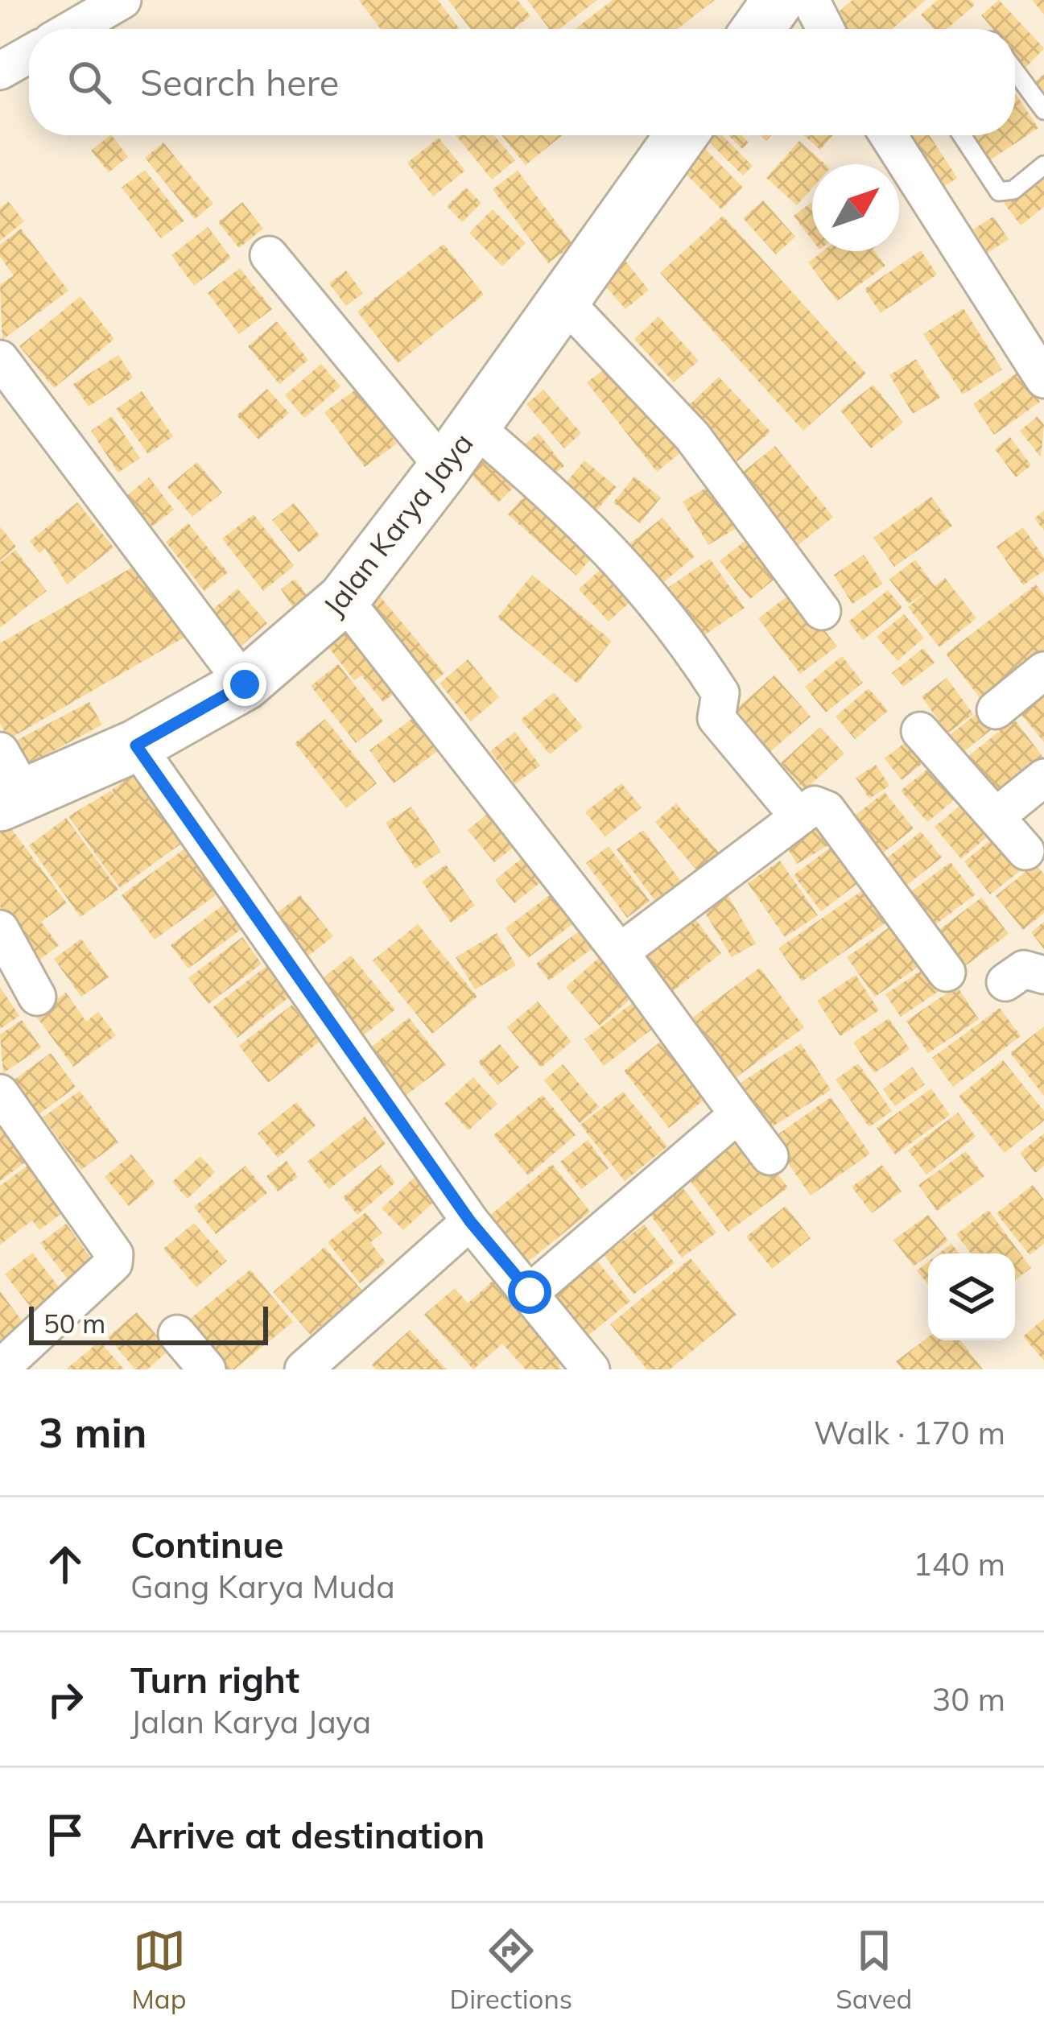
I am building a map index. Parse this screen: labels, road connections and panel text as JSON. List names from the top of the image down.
{
  "streets": {
    "main road": ["Jalan Karya Jaya"]
  },
  "scale_bar": "50 m",
  "north": "top right",
  "page": {
    "search": "Search here",
    "scale": "50 m",
    "heading": ["3 min", "Walk · 170 m"],
    "list": [
      ["Continue", "Gang Karya Muda", "140 m"],
      ["Turn right", "Jalan Karya Jaya", "30 m"],
      "Arrive at destination"
    ],
    "nav": ["Map", "Directions", "Saved"]
  }
}
